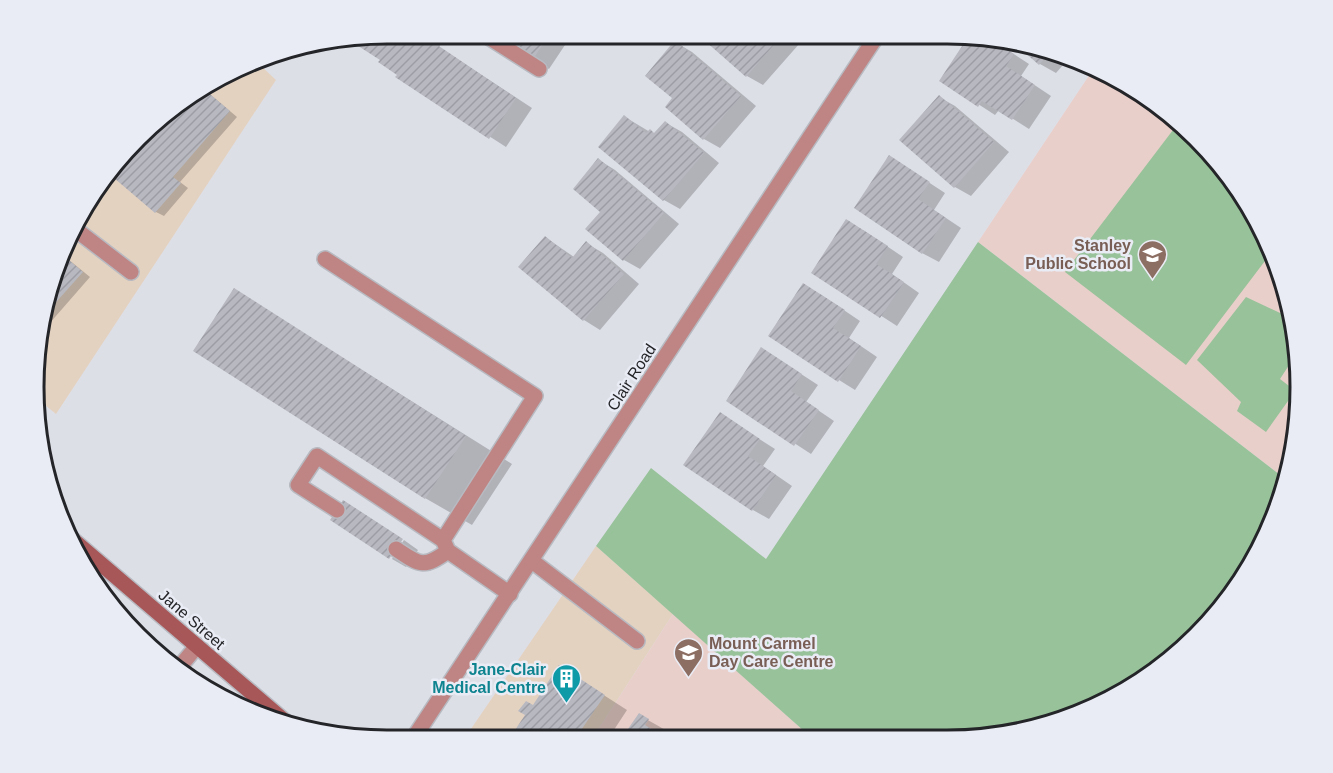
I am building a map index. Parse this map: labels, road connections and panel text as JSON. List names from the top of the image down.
{
  "streets": {
    "main road": ["Jane Street"],
    "street": ["Clair Road"]
  },
  "places": {
    "school or university": ["Stanley Public School", "Mount Carmel Day Care Centre"],
    "building": ["Jane-Clair Medical Centre"]
  }
}
